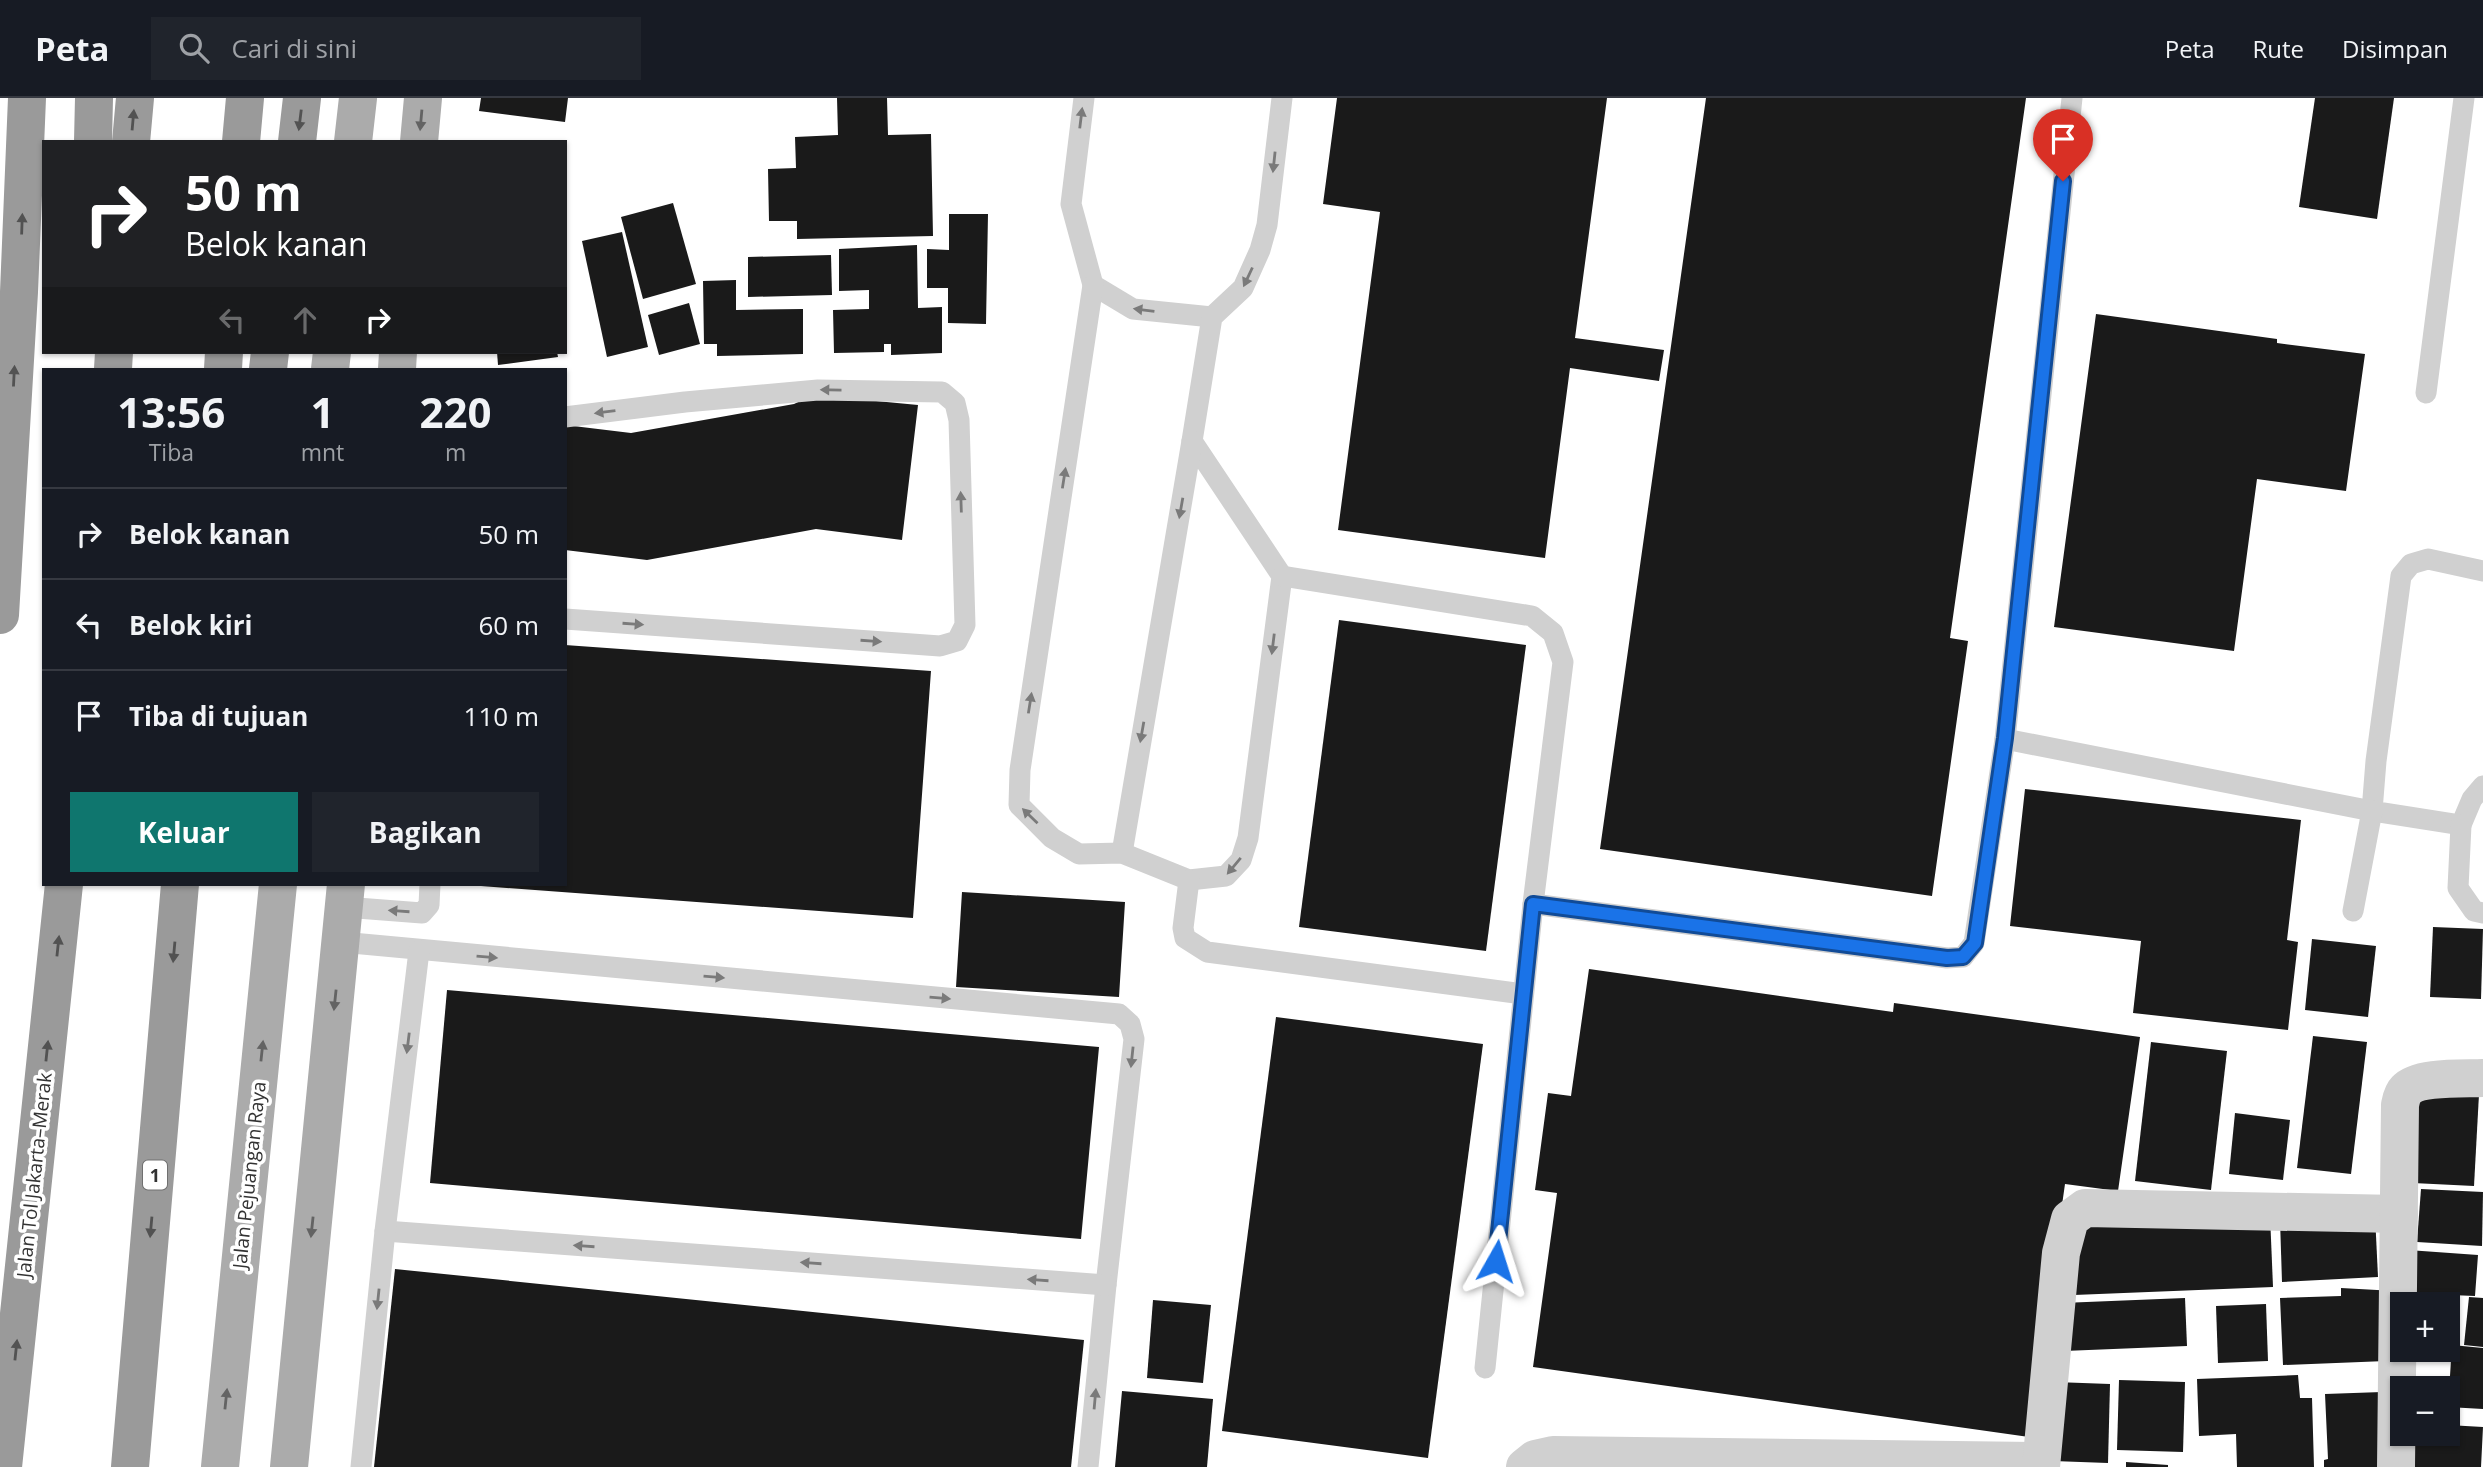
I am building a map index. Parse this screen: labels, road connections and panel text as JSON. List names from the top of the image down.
{
  "streets": {
    "highway": ["Jalan Tol Jakarta–Merak", "1"],
    "main road": ["Jalan Pejuangan Raya"]
  },
  "page": {
    "header": "Peta",
    "search": "Cari di sini",
    "nav": ["Peta", "Rute", "Disimpan"],
    "turn": ["50 m", "Belok kanan"],
    "eta": [
      "13:56",
      "Tiba",
      "1",
      "mnt",
      "220",
      "m"
    ],
    "list": [
      {
        "name": "Belok kanan",
        "value": "50 m"
      },
      {
        "name": "Belok kiri",
        "value": "60 m"
      },
      {
        "name": "Tiba di tujuan",
        "value": "110 m"
      }
    ],
    "buttons": ["Keluar", "Bagikan"],
    "map_buttons": ["+", "−"]
  }
}
